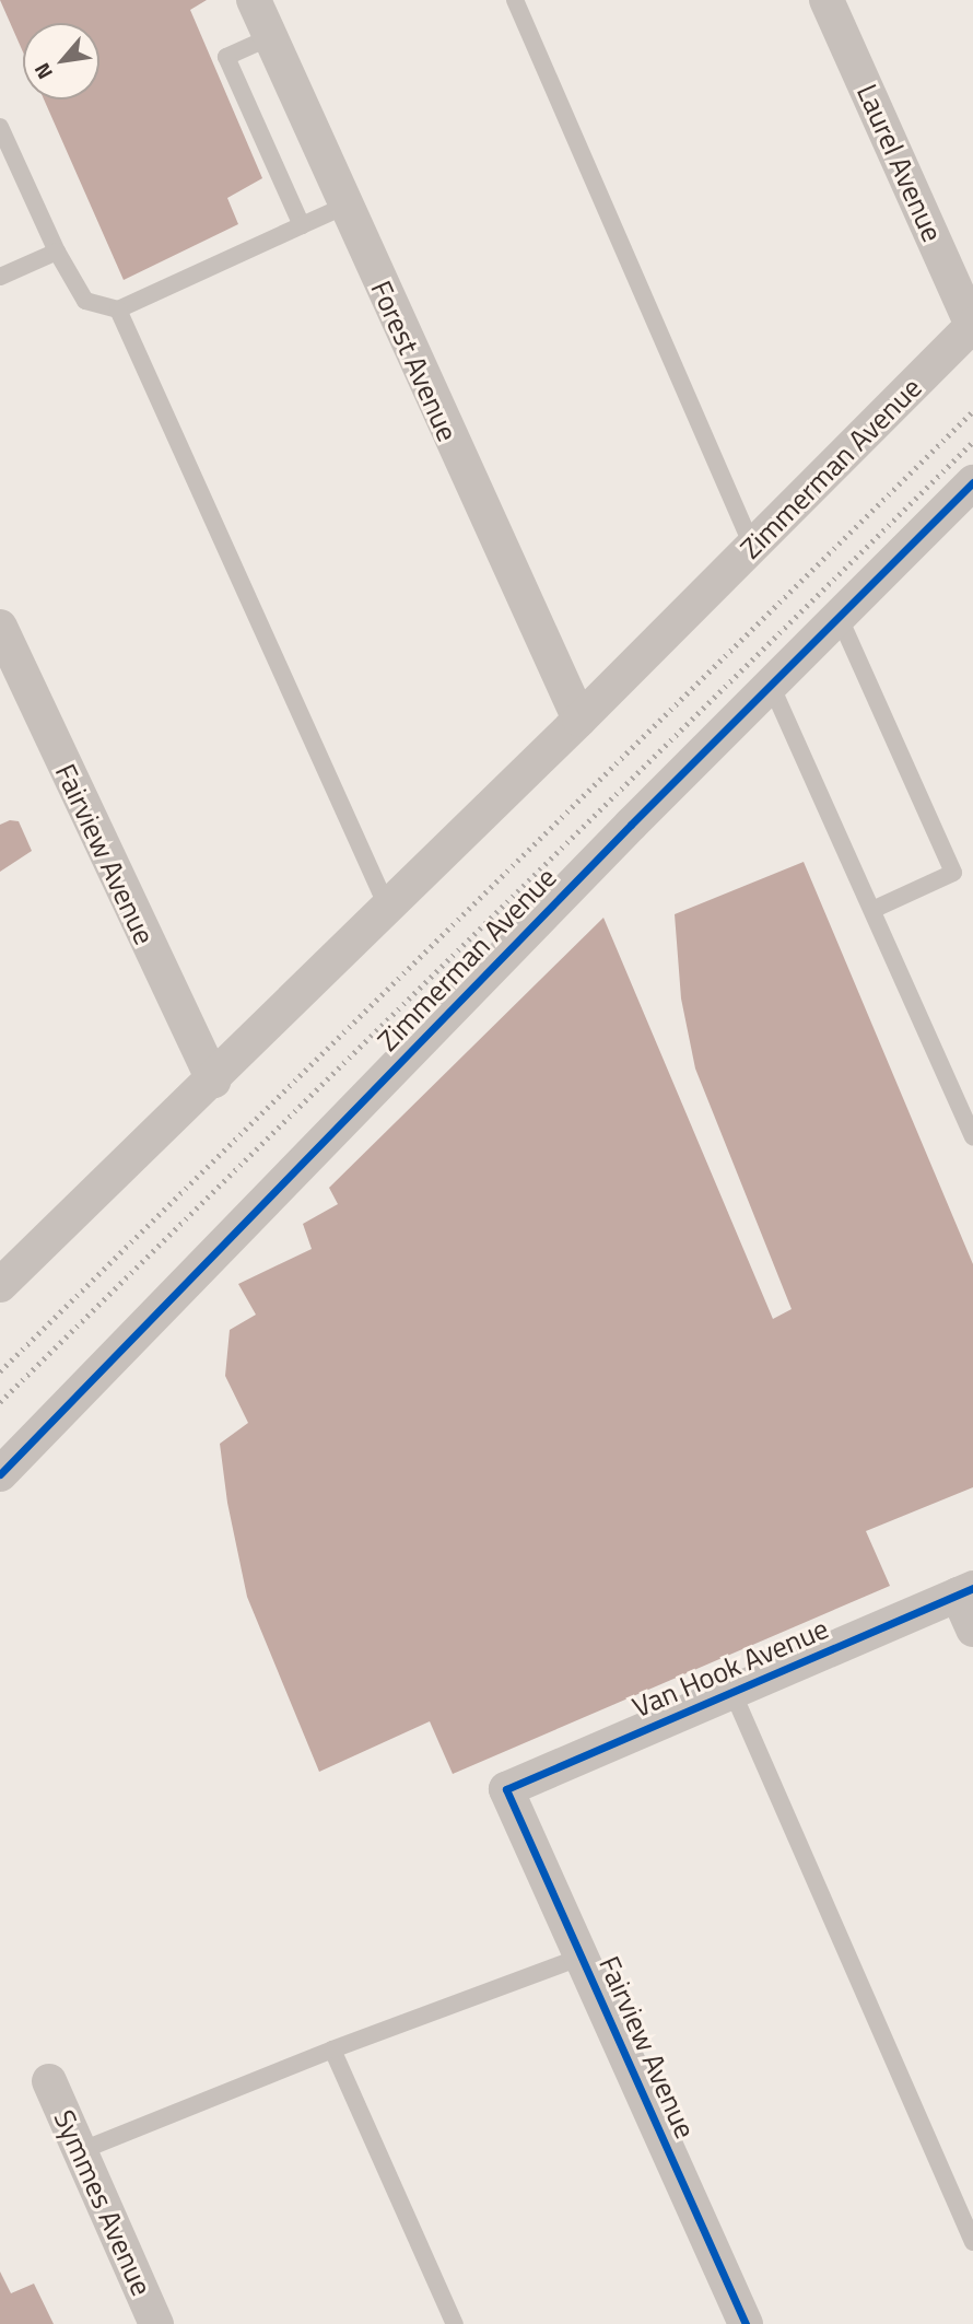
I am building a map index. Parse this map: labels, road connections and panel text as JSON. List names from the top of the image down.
{
  "streets": {
    "street": [
      "Laurel Avenue",
      "Forest Avenue",
      "Zimmerman Avenue",
      "Fairview Avenue",
      "Van Hook Avenue",
      "Symmes Avenue"
    ]
  },
  "crossings": [
    ["Laurel Avenue", "Zimmerman Avenue"],
    ["Forest Avenue", "Zimmerman Avenue"],
    ["Zimmerman Avenue", "Fairview Avenue"],
    ["Fairview Avenue", "Van Hook Avenue"]
  ],
  "north": "bottom left"
}
